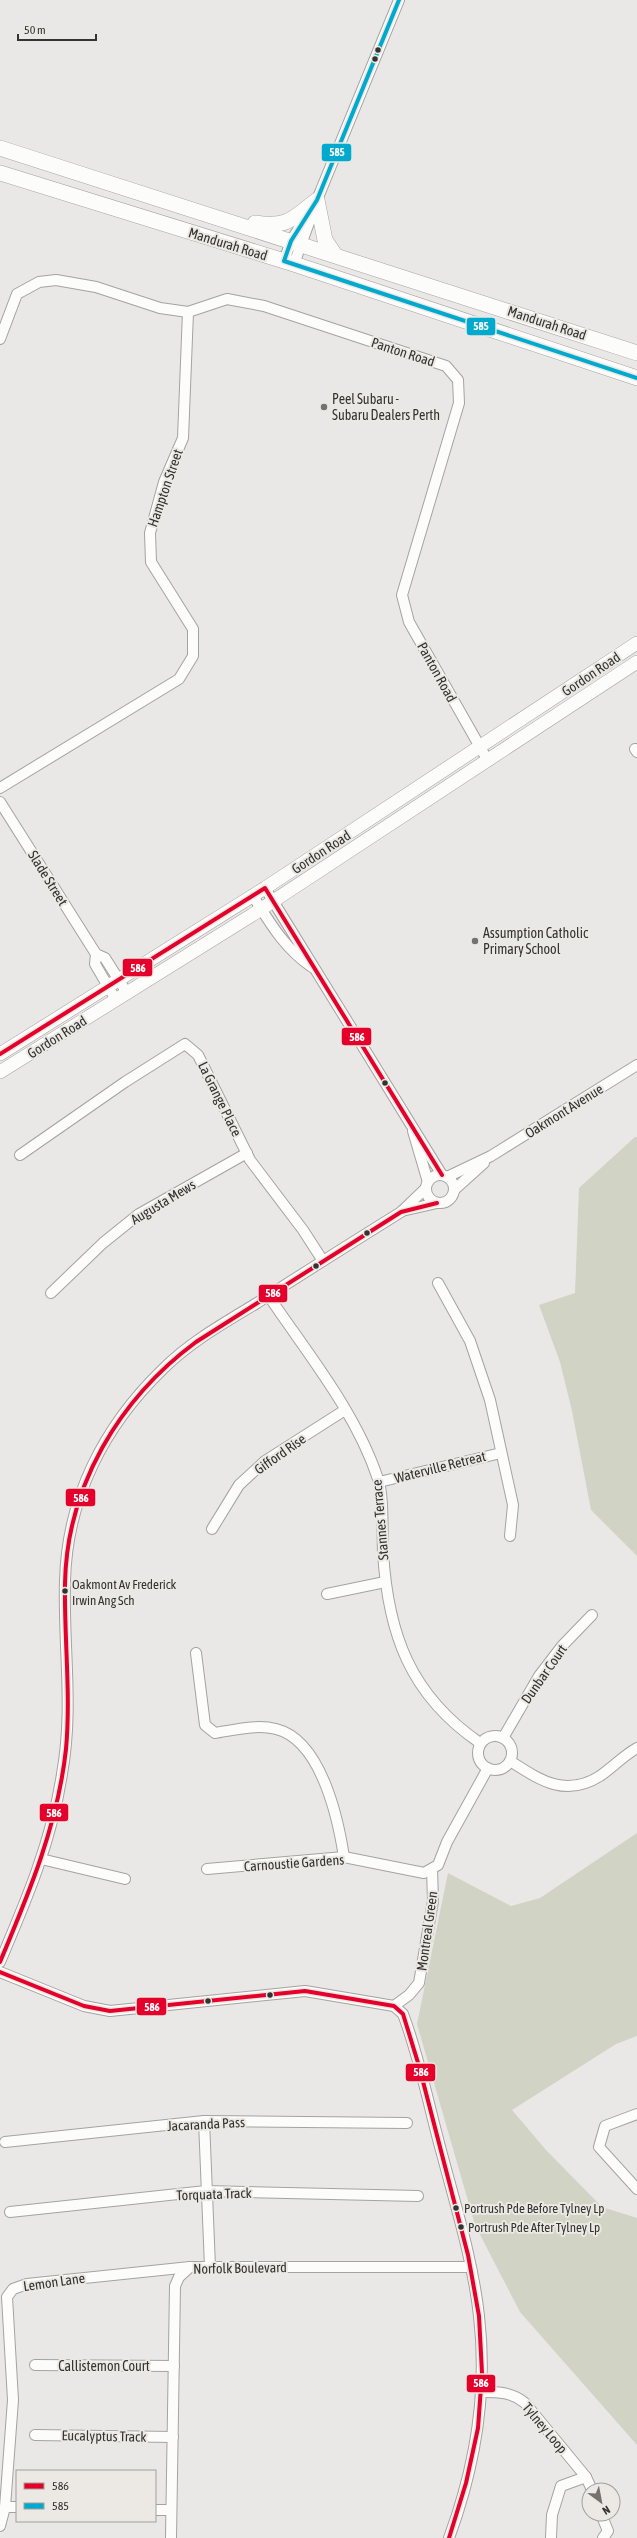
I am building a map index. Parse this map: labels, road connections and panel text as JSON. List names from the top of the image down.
{
  "streets": {
    "highway": ["Mandurah Road"],
    "main road": ["Gordon Road"],
    "street": [
      "Panton Road",
      "Hampton Street",
      "Slade Street",
      "La Grange Place",
      "Oakmont Avenue",
      "Augusta Mews",
      "Gifford Rise",
      "Waterville Retreat",
      "Stannes Terrace",
      "Dunbar Court",
      "Carnoustie Gardens",
      "Montreal Green",
      "Jacaranda Pass",
      "Torquata Track",
      "Norfolk Boulevard",
      "Lemon Lane",
      "Callistemon Court",
      "Tylney Loop",
      "Eucalyptus Track"
    ]
  },
  "crossings": [
    ["Panton Road", "Hampton Street"],
    ["Panton Road", "Gordon Road"],
    ["Gordon Road", "Slade Street"],
    ["La Grange Place", "Augusta Mews"],
    ["Gifford Rise", "Stannes Terrace"],
    ["Waterville Retreat", "Stannes Terrace"],
    ["Stannes Terrace", "Dunbar Court"],
    ["Carnoustie Gardens", "Montreal Green"],
    ["Norfolk Boulevard", "Lemon Lane"],
    ["Norfolk Boulevard", "Callistemon Court"],
    ["Norfolk Boulevard", "Eucalyptus Track"]
  ],
  "places": [
    "Peel Subaru - Subaru Dealers Perth",
    "Assumption Catholic Primary School",
    "Oakmont Av Frederick Irwin Ang Sch",
    "Portrush Pde Before Tylney Lp",
    "Portrush Pde After Tylney Lp"
  ],
  "lines": ["transit line 585", "transit line 586"],
  "legend": ["586", "585"],
  "scale_bar": "50 m",
  "north": "bottom right"
}
